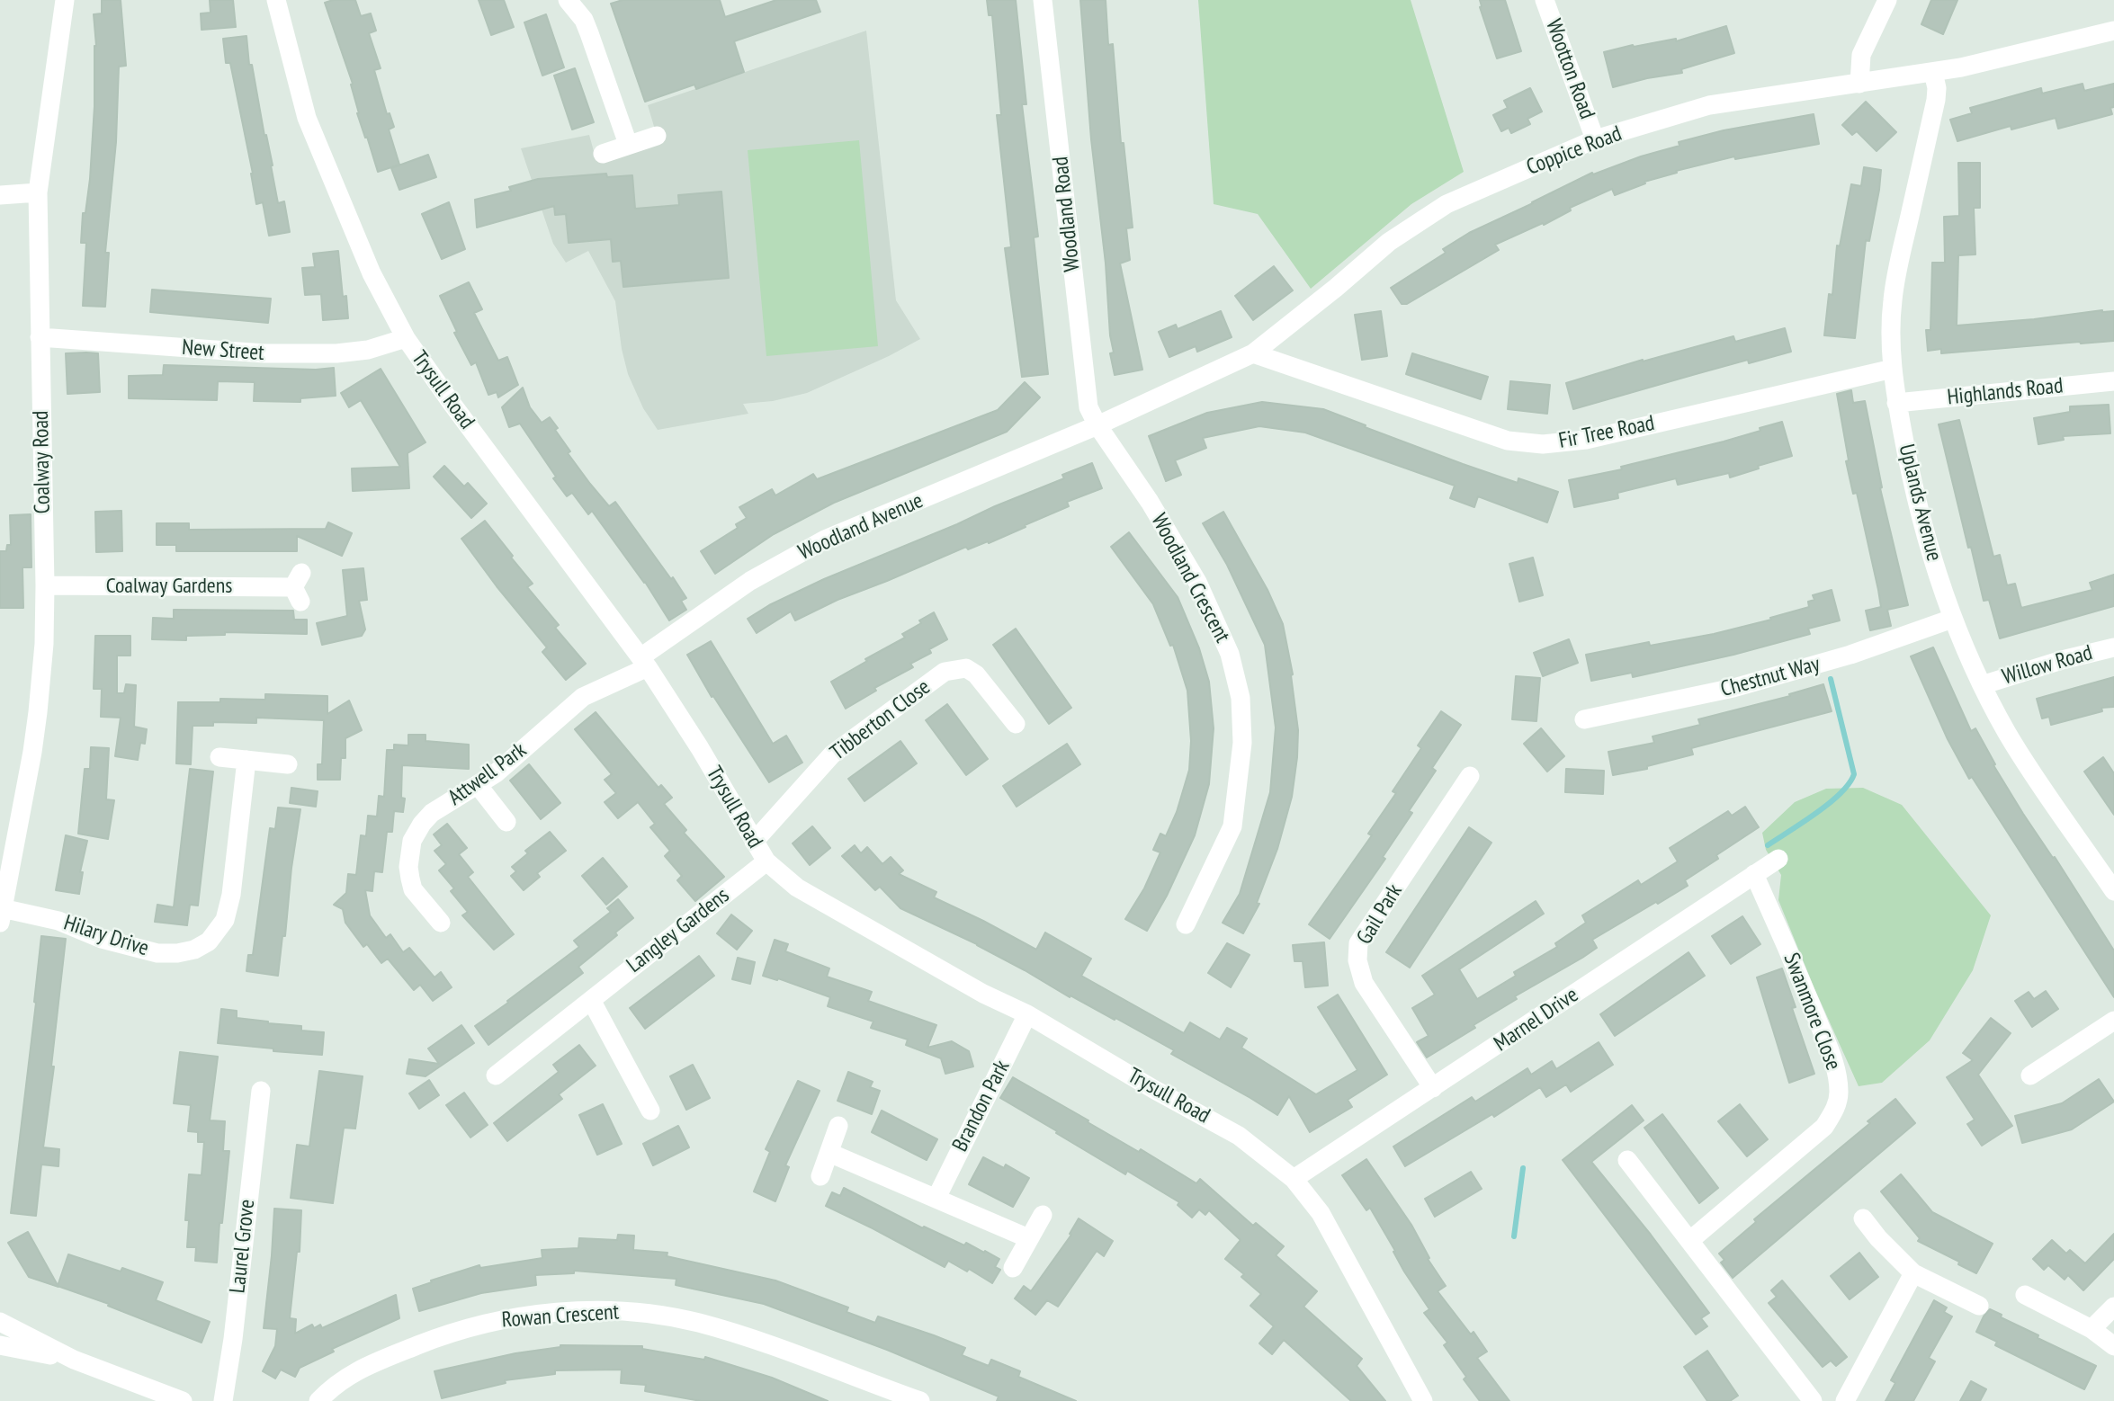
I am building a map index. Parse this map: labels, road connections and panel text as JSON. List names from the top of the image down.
{
  "streets": {
    "street": [
      "Wootton Road",
      "Coppice Road",
      "Woodland Road",
      "New Street",
      "Trysull Road",
      "Highlands Road",
      "Fir Tree Road",
      "Coalway Road",
      "Uplands Avenue",
      "Woodland Avenue",
      "Woodland Crescent",
      "Coalway Gardens",
      "Willow Road",
      "Chestnut Way",
      "Tibberton Close",
      "Attwell Park",
      "Gail Park",
      "Langley Gardens",
      "Hilary Drive",
      "Swanmore Close",
      "Marnel Drive",
      "Brandon Park",
      "Laurel Grove",
      "Rowan Crescent"
    ]
  },
  "crossings": [
    ["Wootton Road", "Coppice Road"],
    ["Coppice Road", "Woodland Road"],
    ["Coppice Road", "Fir Tree Road"],
    ["Coppice Road", "Uplands Avenue"],
    ["Coppice Road", "Woodland Avenue"],
    ["Coppice Road", "Woodland Crescent"],
    ["Woodland Road", "Woodland Avenue"],
    ["Woodland Road", "Woodland Crescent"],
    ["New Street", "Trysull Road"],
    ["New Street", "Coalway Road"],
    ["Trysull Road", "Woodland Avenue"],
    ["Trysull Road", "Tibberton Close"],
    ["Trysull Road", "Attwell Park"],
    ["Trysull Road", "Langley Gardens"],
    ["Trysull Road", "Marnel Drive"],
    ["Trysull Road", "Brandon Park"],
    ["Highlands Road", "Uplands Avenue"],
    ["Fir Tree Road", "Uplands Avenue"],
    ["Coalway Road", "Coalway Gardens"],
    ["Coalway Road", "Hilary Drive"],
    ["Uplands Avenue", "Willow Road"],
    ["Uplands Avenue", "Chestnut Way"],
    ["Woodland Avenue", "Woodland Crescent"],
    ["Woodland Avenue", "Attwell Park"],
    ["Gail Park", "Marnel Drive"],
    ["Swanmore Close", "Marnel Drive"]
  ]
}
